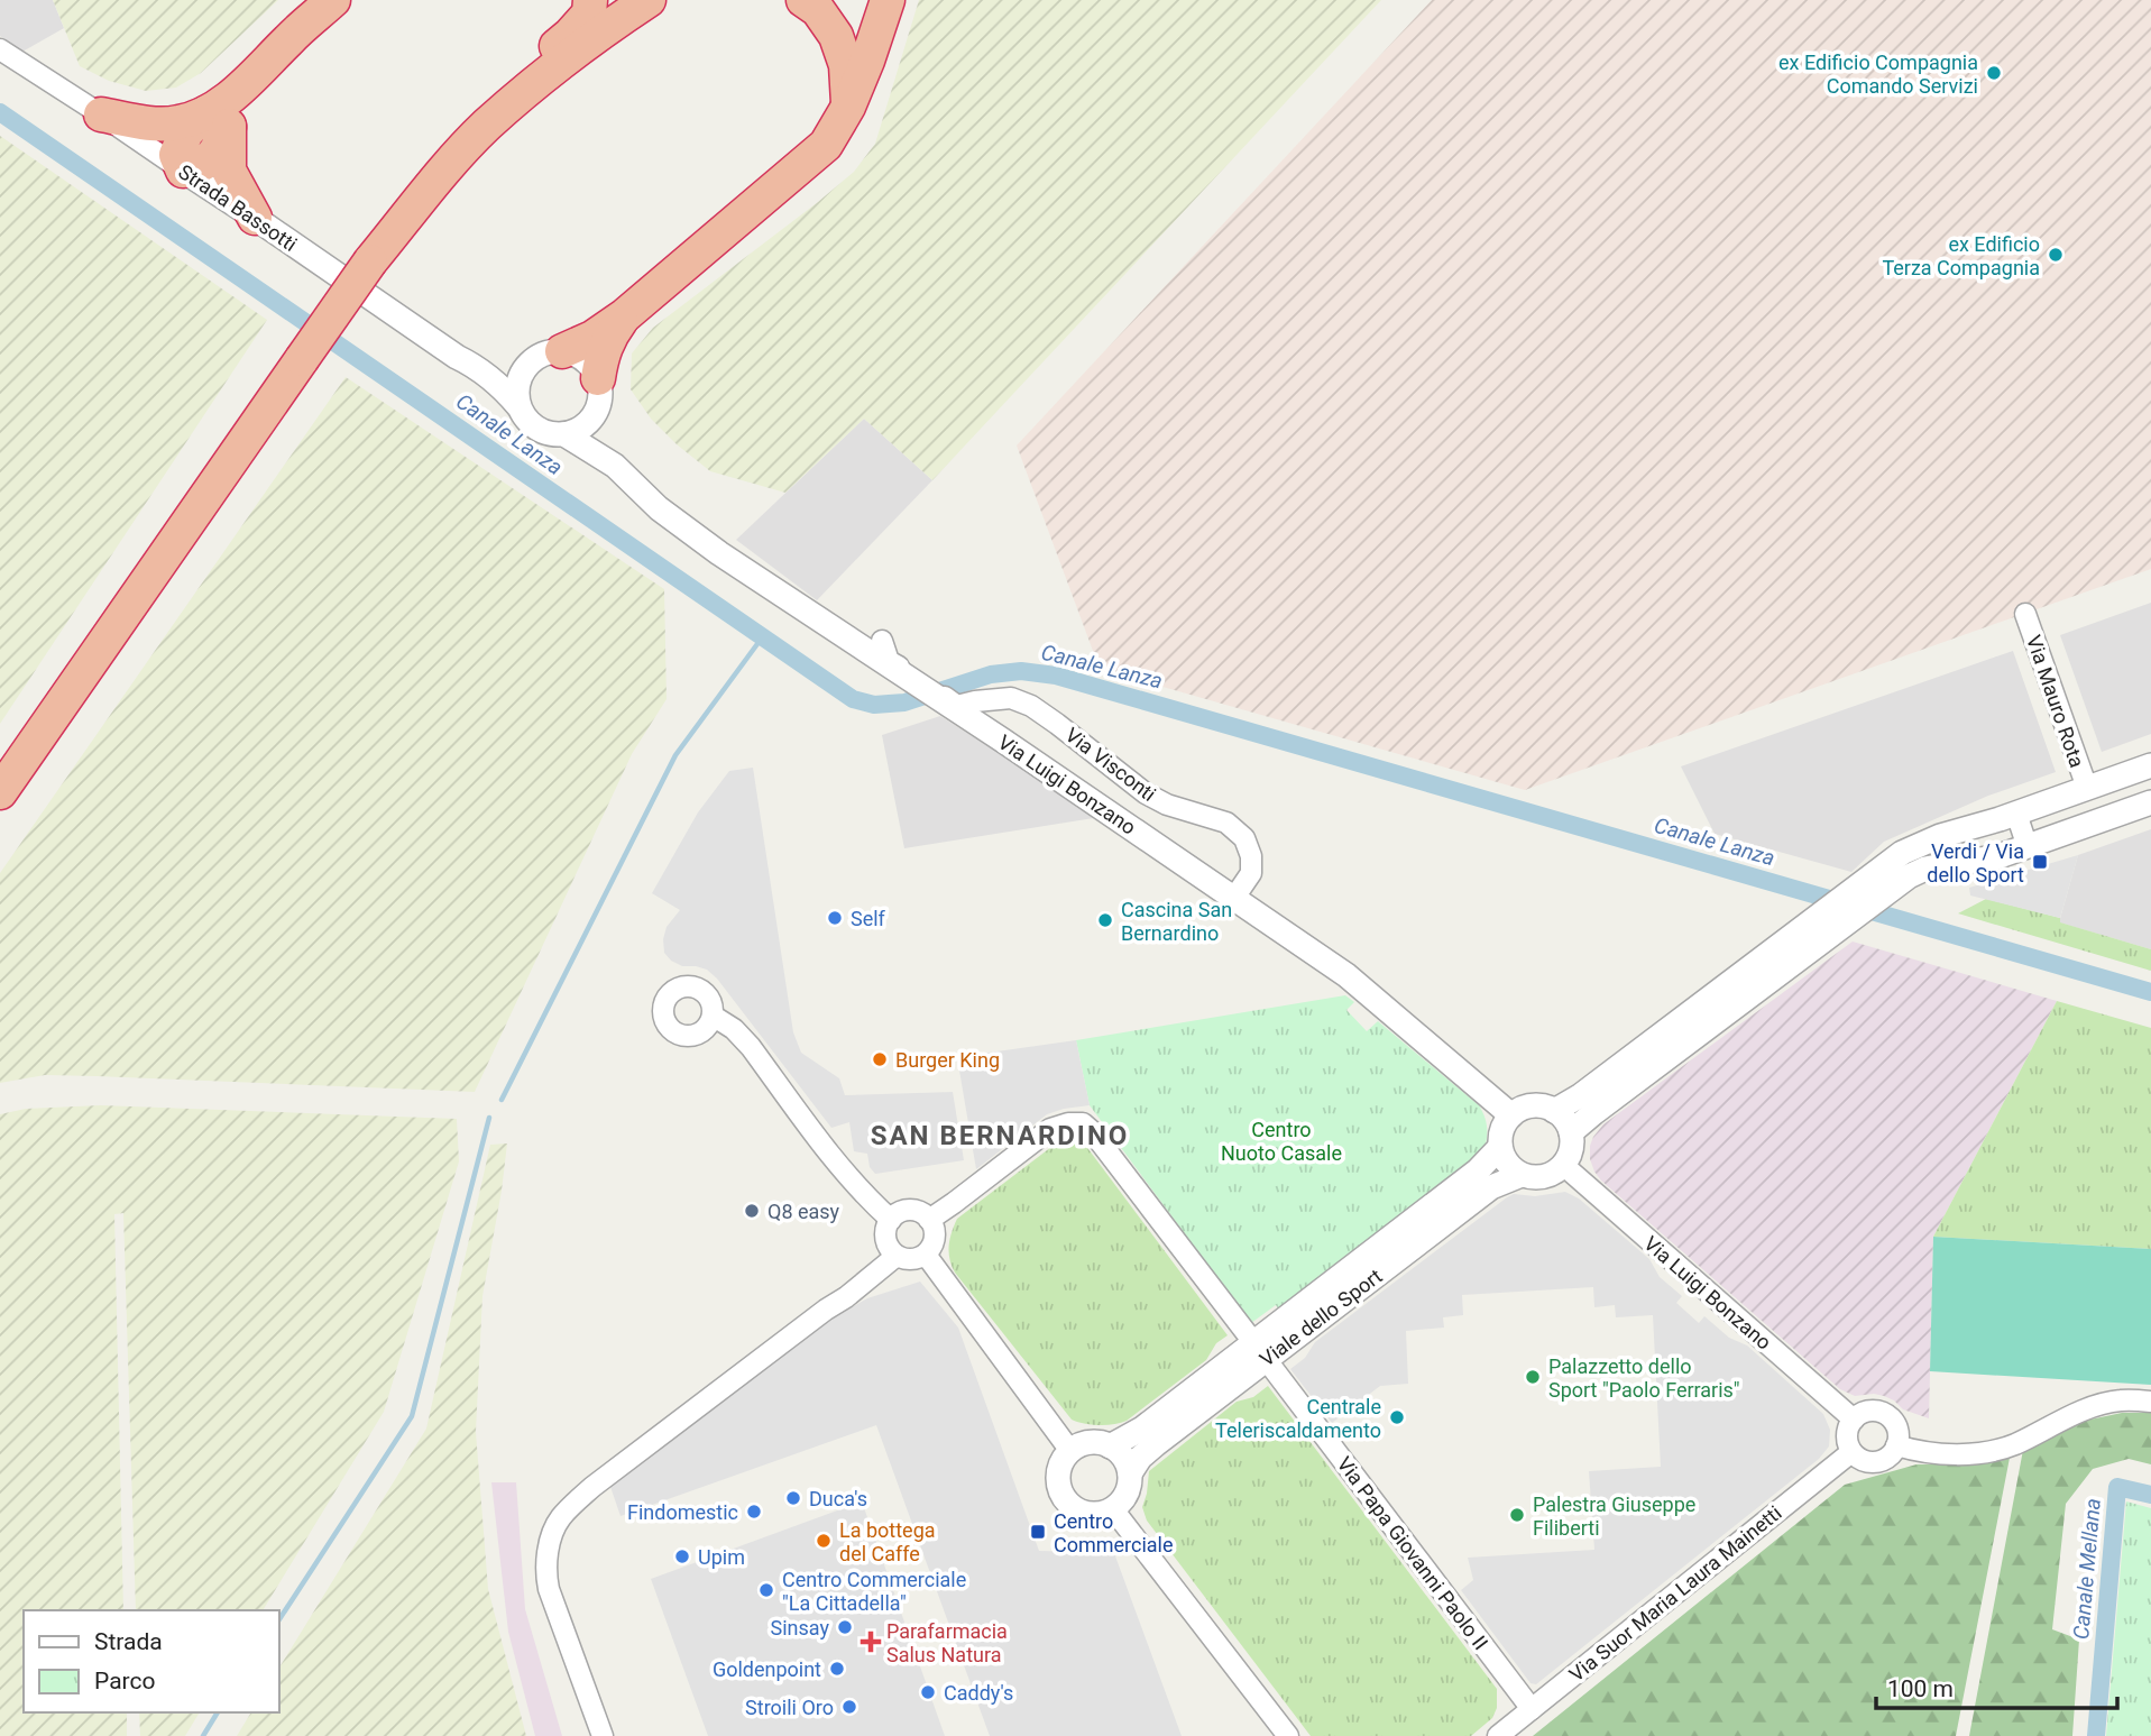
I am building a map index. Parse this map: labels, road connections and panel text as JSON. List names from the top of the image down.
{
  "streets": {
    "street": [
      "Strada Bassotti",
      "Via Mauro Rota",
      "Via Visconti",
      "Via Luigi Bonzano",
      "Viale dello Sport",
      "Via Papa Giovanni Paolo II",
      "Via Suor Maria Laura Mainetti"
    ]
  },
  "crossings": [
    ["Strada Bassotti", "Via Luigi Bonzano"],
    ["Via Visconti", "Via Luigi Bonzano"],
    ["Via Luigi Bonzano", "Viale dello Sport"],
    ["Via Luigi Bonzano", "Via Suor Maria Laura Mainetti"],
    ["Viale dello Sport", "Via Papa Giovanni Paolo II"],
    ["Via Papa Giovanni Paolo II", "Via Suor Maria Laura Mainetti"]
  ],
  "districts": ["SAN BERNARDINO"],
  "water": ["Canale Lanza", "Canale Mellana"],
  "parks": ["Centro Nuoto Casale"],
  "places": {
    "other": [
      "ex Edificio Compagnia Comando Servizi",
      "ex Edificio Terza Compagnia",
      "Self",
      "Cascina San Bernardino",
      "Burger King",
      "Q8 easy",
      "Palazzetto dello Sport \"Paolo Ferraris\"",
      "Centrale Teleriscaldamento",
      "Duca's",
      "Findomestic",
      "Palestra Giuseppe Filiberti",
      "La bottega del Caffe",
      "Upim",
      "Centro Commerciale \"La Cittadella\"",
      "Sinsay",
      "Goldenpoint",
      "Caddy's",
      "Stroili Oro"
    ],
    "transit": ["Verdi / Via dello Sport", "Centro Commerciale"],
    "health": ["Parafarmacia Salus Natura"]
  },
  "legend": ["Strada", "Parco"],
  "scale_bar": "100 m"
}
